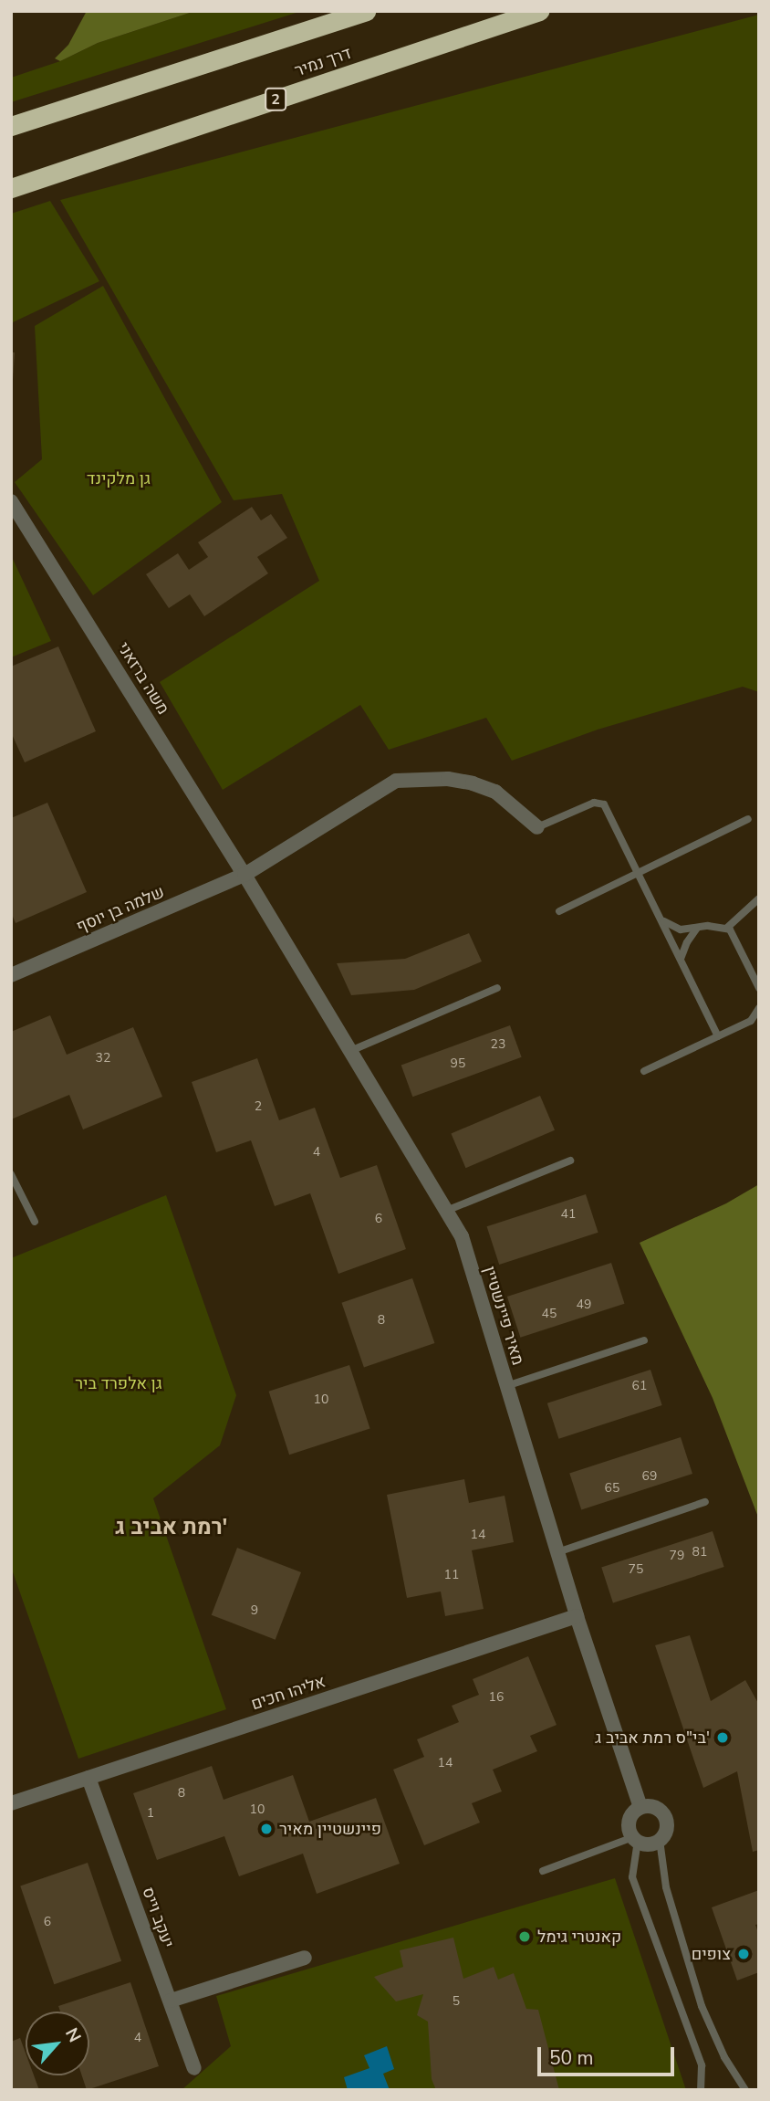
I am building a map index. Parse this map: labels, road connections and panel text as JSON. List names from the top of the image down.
{
  "streets": {
    "highway": ["דרך נמיר", "2"],
    "street": [
      "משה ברזאני",
      "שלמה בן יוסף",
      "מאיר פיינשטיין",
      "אליהו חכים",
      "יעקב וייס"
    ]
  },
  "crossings": [
    ["משה ברזאני", "שלמה בן יוסף"],
    ["משה ברזאני", "מאיר פיינשטיין"],
    ["שלמה בן יוסף", "מאיר פיינשטיין"],
    ["מאיר פיינשטיין", "אליהו חכים"],
    ["אליהו חכים", "יעקב וייס"]
  ],
  "districts": ["רמת אביב ג'"],
  "parks": ["גן מלקינד", "גן אלפרד ביר"],
  "places": [
    "בי\"ס רמת אביב ג'",
    "פיינשטיין מאיר",
    "קאנטרי גימל",
    "צופים"
  ],
  "house_numbers": [
    "23",
    "32",
    "95",
    "2",
    "4",
    "41",
    "6",
    "49",
    "45",
    "8",
    "61",
    "10",
    "69",
    "65",
    "14",
    "81",
    "79",
    "75",
    "11",
    "9",
    "16",
    "14",
    "8",
    "10",
    "1",
    "6",
    "5",
    "4"
  ],
  "scale_bar": "50 m",
  "north": "top right"
}
